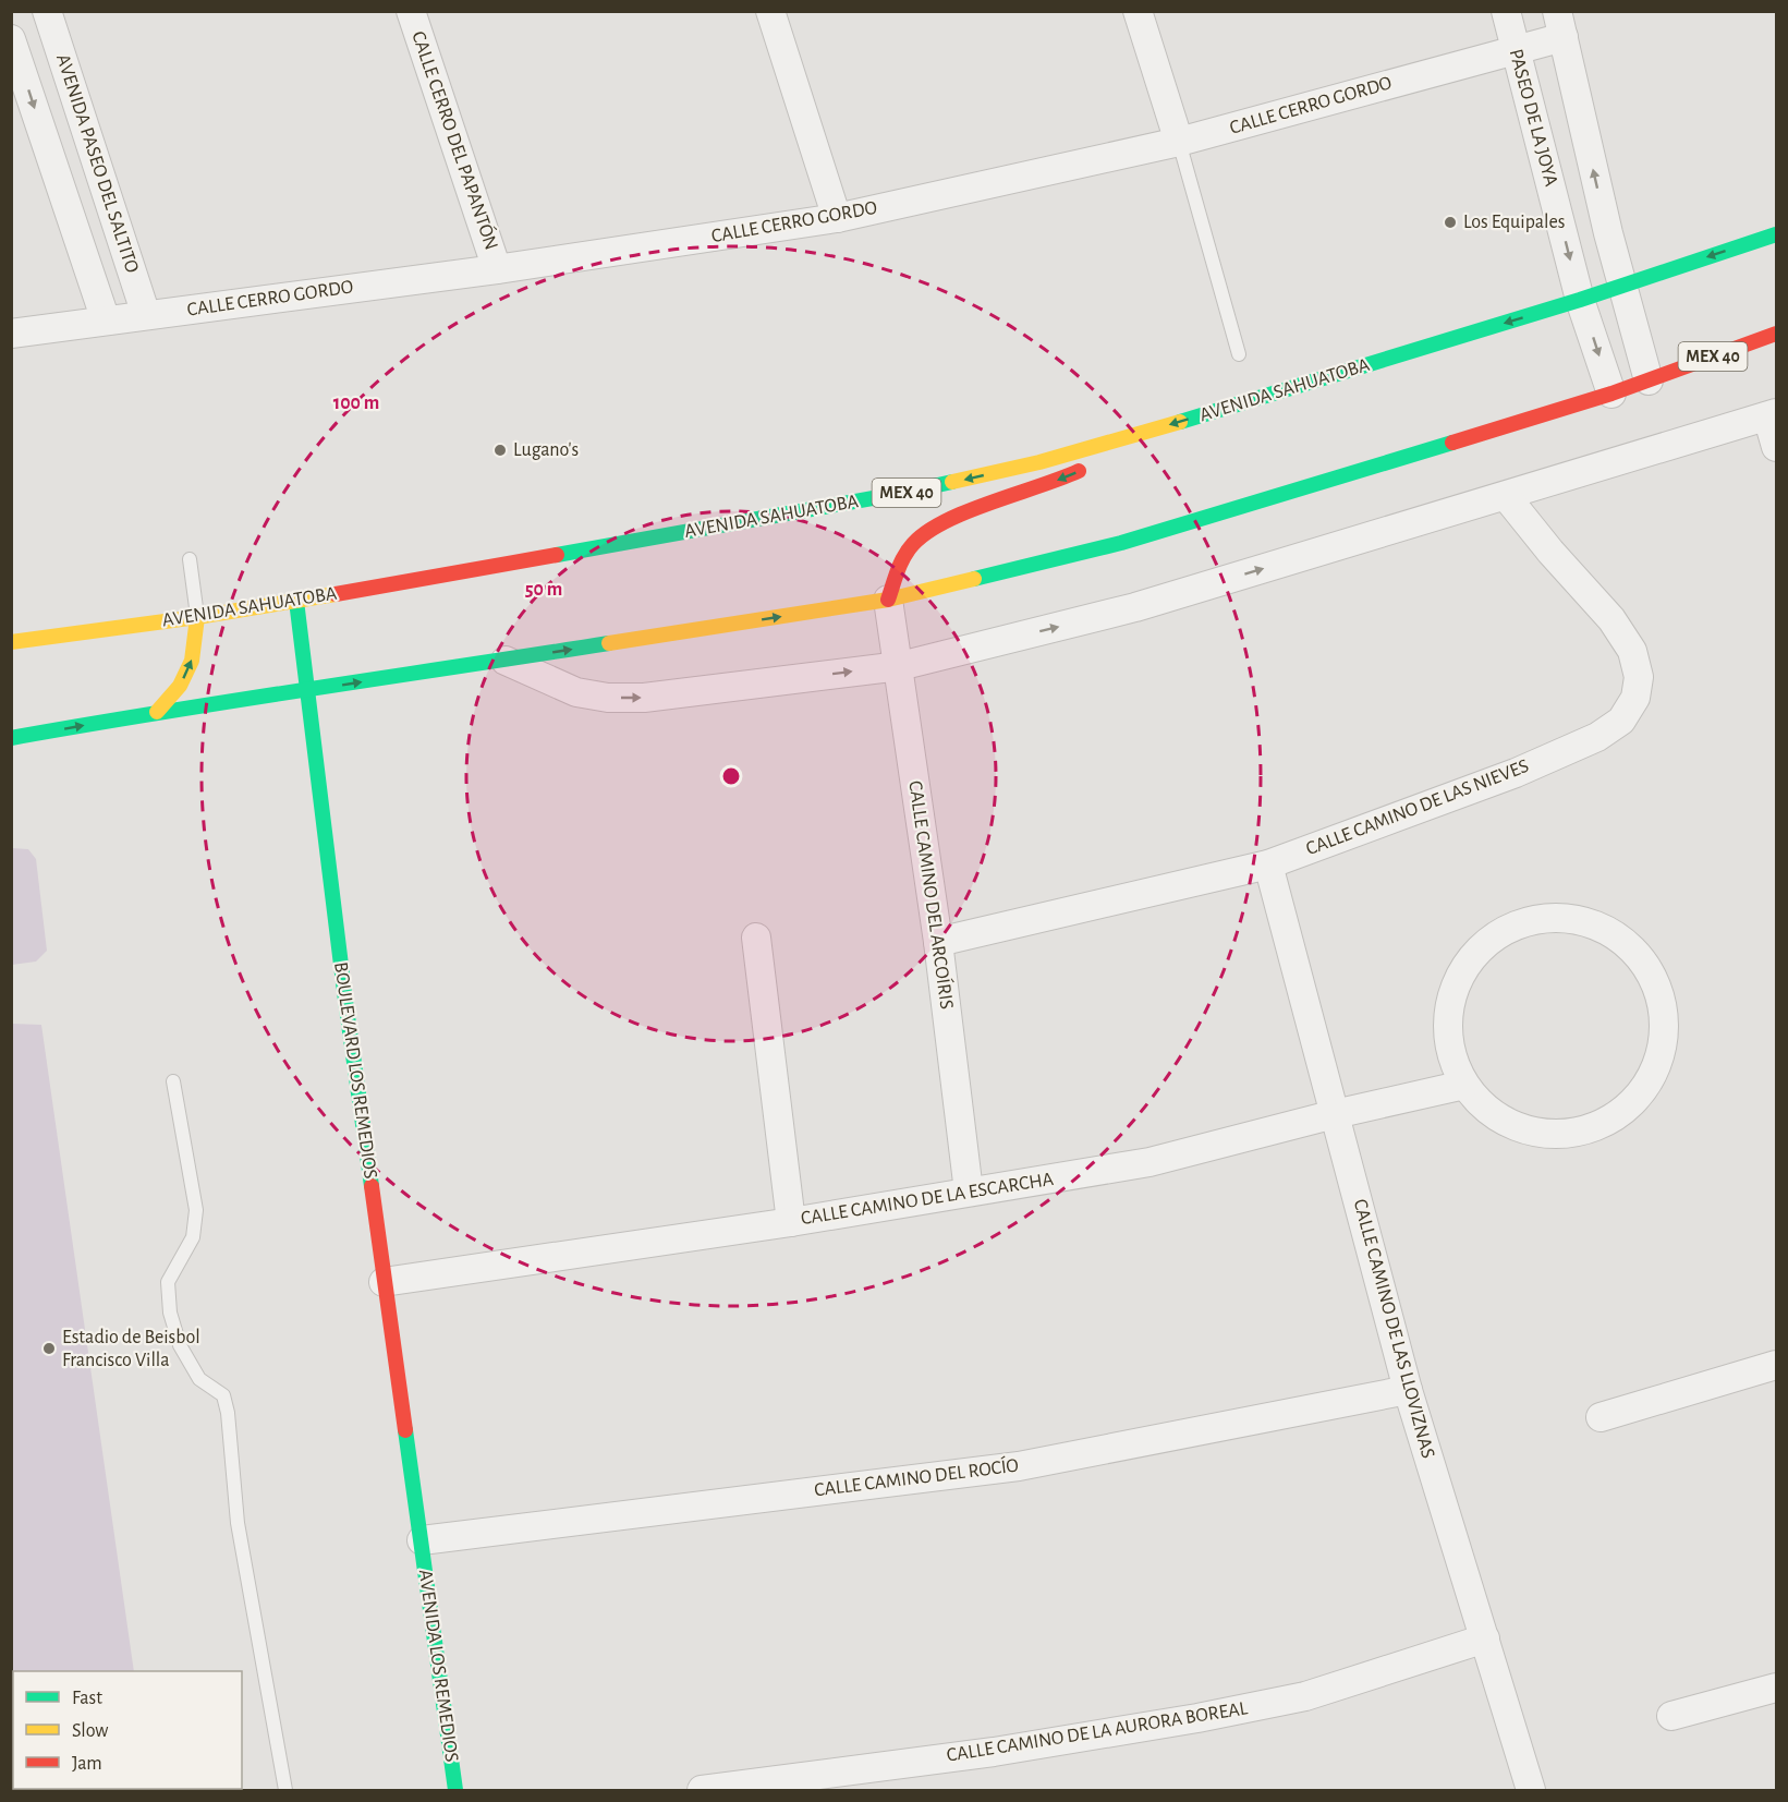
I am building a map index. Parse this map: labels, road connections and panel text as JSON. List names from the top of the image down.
{
  "streets": {
    "main road": [
      "MEX 40",
      "AVENIDA SAHUATOBA",
      "BOULEVARD LOS REMEDIOS",
      "AVENIDA LOS REMEDIOS"
    ],
    "street": [
      "CALLE CERRO GORDO",
      "PASEO DE LA JOYA",
      "CALLE CERRO DEL PAPANTÓN",
      "AVENIDA PASEO DEL SALTITO",
      "CALLE CAMINO DE LAS NIEVES",
      "CALLE CAMINO DEL ARCOÍRIS",
      "CALLE CAMINO DE LA ESCARCHA",
      "CALLE CAMINO DE LAS LLOVIZNAS",
      "CALLE CAMINO DEL ROCÍO",
      "CALLE CAMINO DE LA AURORA BOREAL"
    ]
  },
  "crossings": [
    ["CALLE CERRO GORDO", "PASEO DE LA JOYA"],
    ["CALLE CERRO GORDO", "CALLE CERRO DEL PAPANTÓN"],
    ["CALLE CERRO GORDO", "AVENIDA PASEO DEL SALTITO"],
    ["PASEO DE LA JOYA", "MEX 40"],
    ["PASEO DE LA JOYA", "AVENIDA SAHUATOBA"],
    ["MEX 40", "CALLE CAMINO DEL ARCOÍRIS"],
    ["MEX 40", "BOULEVARD LOS REMEDIOS"],
    ["AVENIDA SAHUATOBA", "BOULEVARD LOS REMEDIOS"],
    ["CALLE CAMINO DE LAS NIEVES", "CALLE CAMINO DEL ARCOÍRIS"],
    ["CALLE CAMINO DE LAS NIEVES", "CALLE CAMINO DE LAS LLOVIZNAS"],
    ["CALLE CAMINO DEL ARCOÍRIS", "CALLE CAMINO DE LA ESCARCHA"],
    ["BOULEVARD LOS REMEDIOS", "CALLE CAMINO DE LA ESCARCHA"],
    ["BOULEVARD LOS REMEDIOS", "CALLE CAMINO DEL ROCÍO"],
    ["BOULEVARD LOS REMEDIOS", "AVENIDA LOS REMEDIOS"],
    ["CALLE CAMINO DE LA ESCARCHA", "CALLE CAMINO DE LAS LLOVIZNAS"],
    ["CALLE CAMINO DE LAS LLOVIZNAS", "CALLE CAMINO DEL ROCÍO"],
    ["CALLE CAMINO DE LAS LLOVIZNAS", "CALLE CAMINO DE LA AURORA BOREAL"],
    ["CALLE CAMINO DEL ROCÍO", "AVENIDA LOS REMEDIOS"]
  ],
  "places": ["Los Equipales", "Lugano's", "Estadio de Beisbol Francisco Villa"],
  "legend": ["Fast", "Slow", "Jam"],
  "rings": ["100 m", "50 m"]
}
